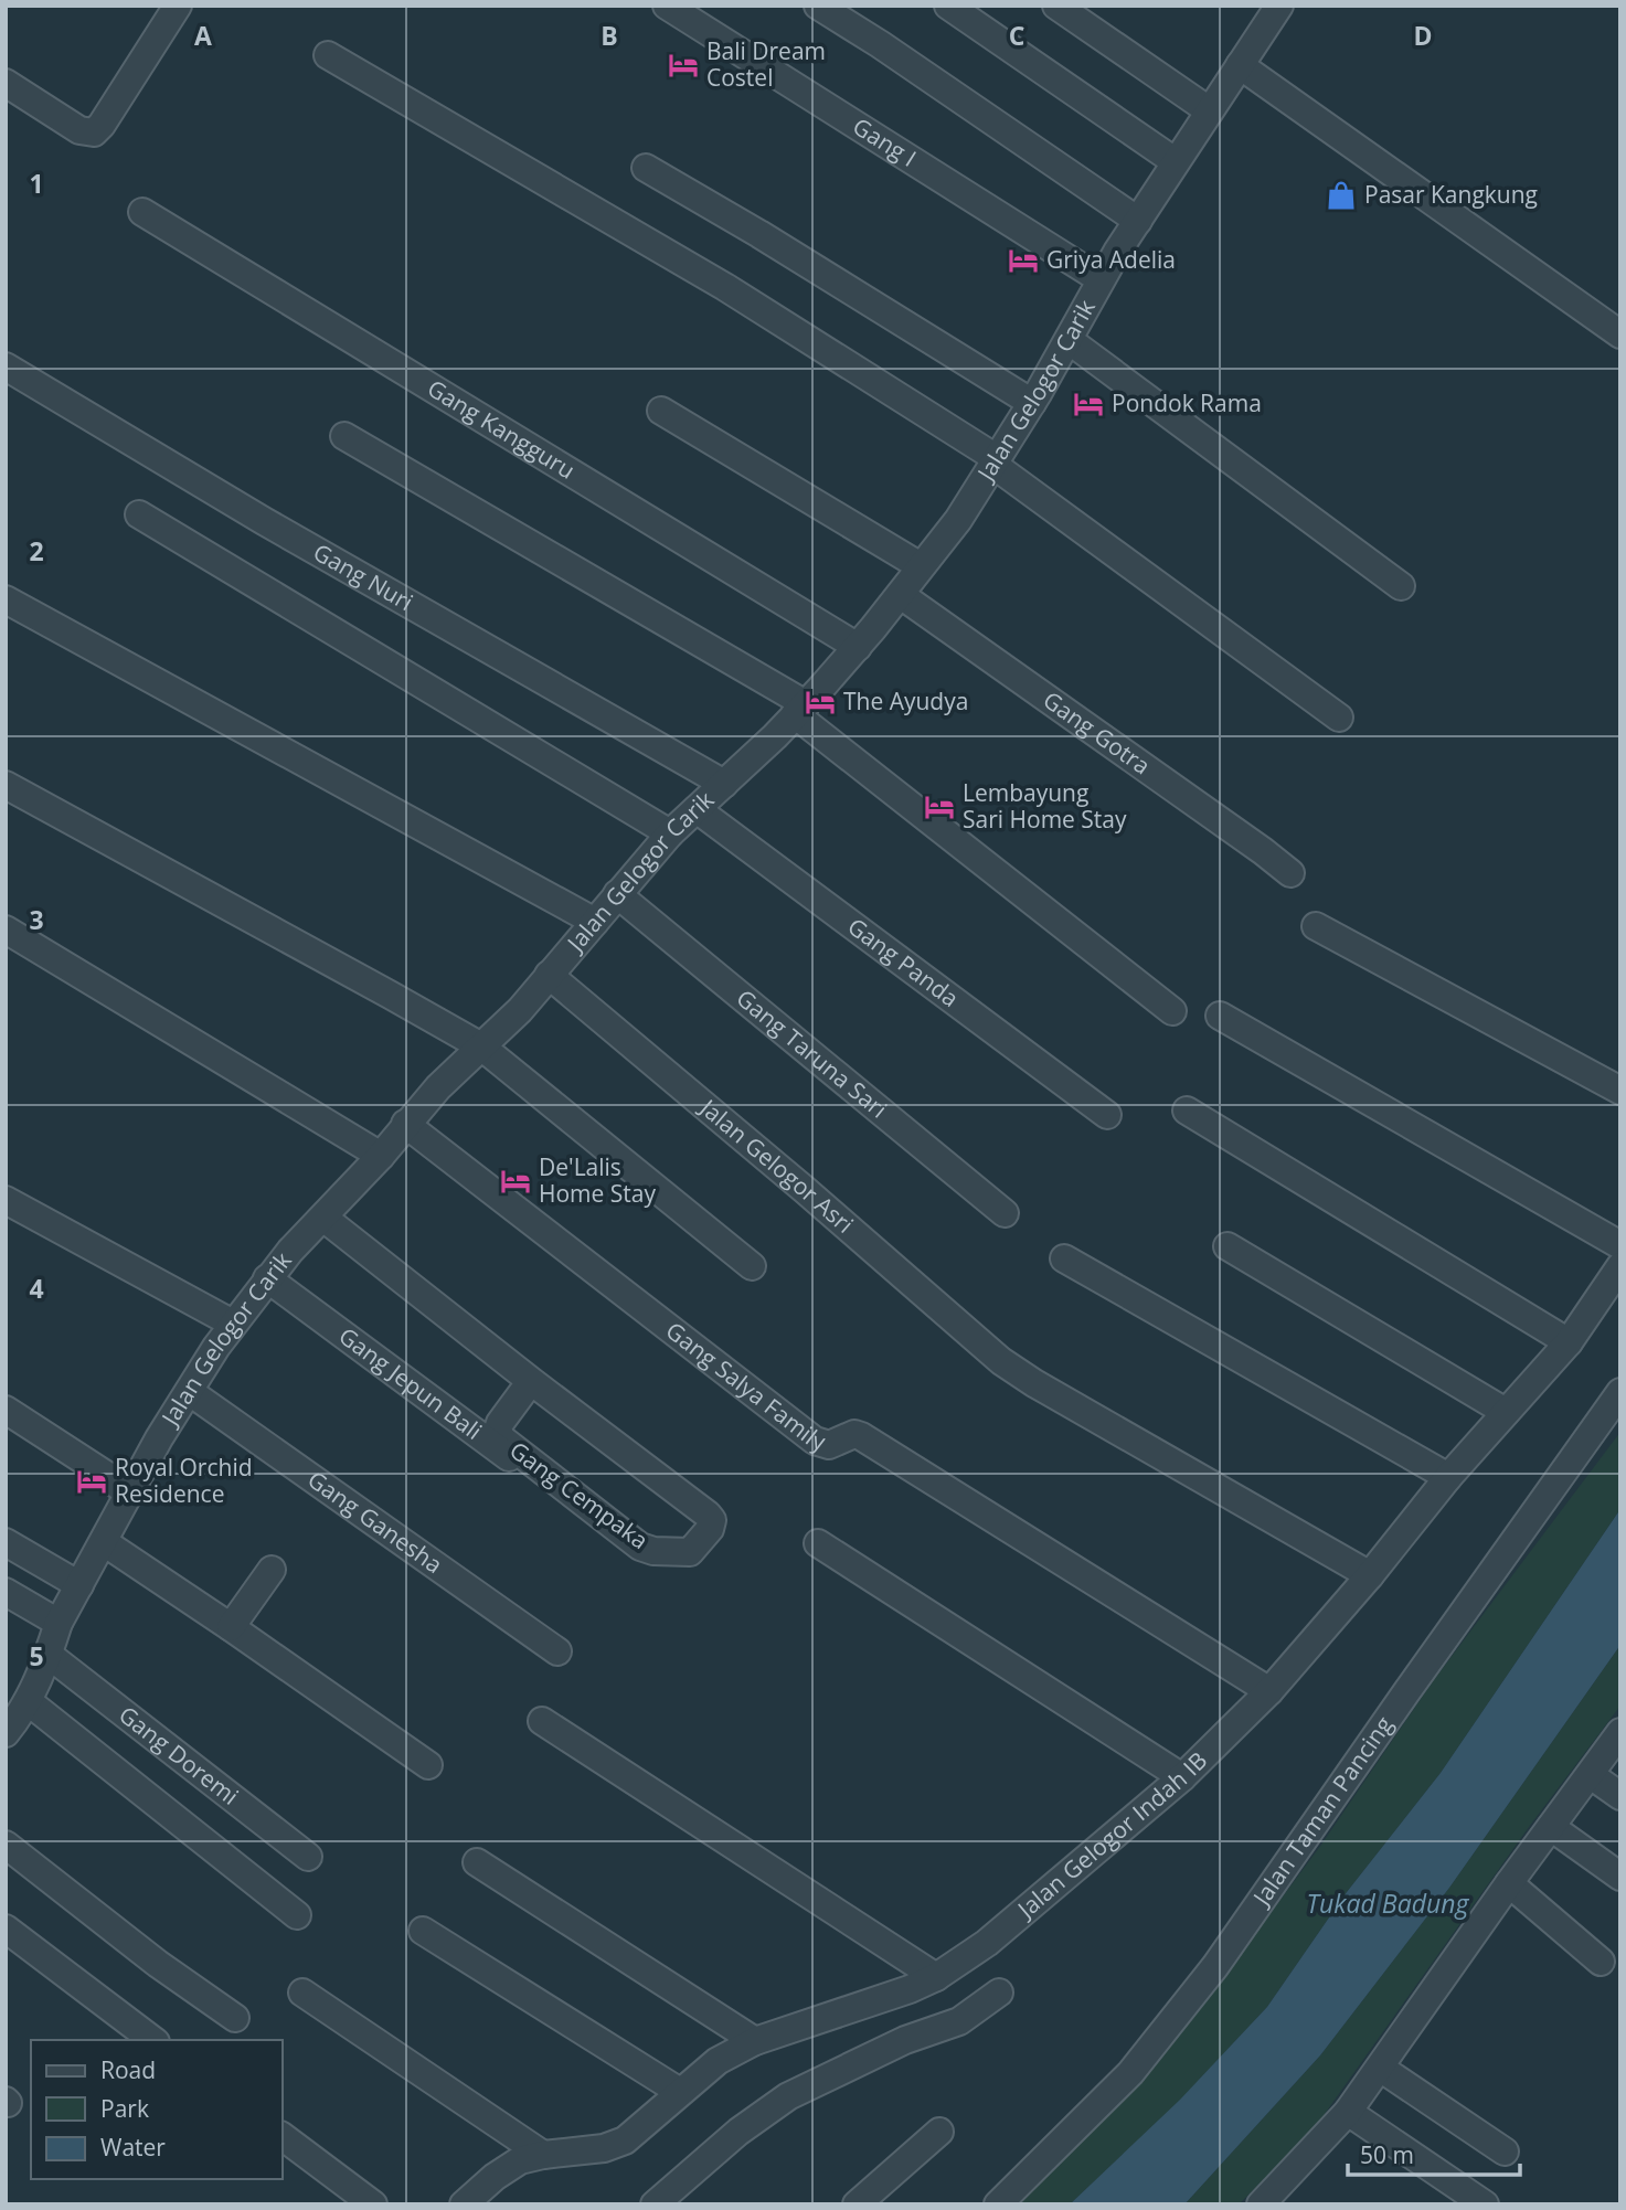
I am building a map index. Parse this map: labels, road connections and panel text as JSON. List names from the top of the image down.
{
  "streets": {
    "street": [
      "Gang I",
      "Jalan Gelogor Carik",
      "Gang Kangguru",
      "Gang Nuri",
      "Gang Gotra",
      "Gang Panda",
      "Gang Taruna Sari",
      "Jalan Gelogor Asri",
      "Gang Salya Family",
      "Gang Jepun Bali",
      "Gang Cempaka",
      "Gang Ganesha",
      "Gang Doremi",
      "Jalan Taman Pancing",
      "Jalan Gelogor Indah IB"
    ]
  },
  "crossings": [
    ["Gang I", "Jalan Gelogor Carik"],
    ["Jalan Gelogor Carik", "Gang Kangguru"],
    ["Jalan Gelogor Carik", "Gang Nuri"],
    ["Jalan Gelogor Carik", "Gang Gotra"],
    ["Jalan Gelogor Carik", "Gang Panda"],
    ["Jalan Gelogor Carik", "Gang Taruna Sari"],
    ["Jalan Gelogor Carik", "Jalan Gelogor Asri"],
    ["Jalan Gelogor Carik", "Gang Salya Family"],
    ["Jalan Gelogor Carik", "Gang Jepun Bali"],
    ["Jalan Gelogor Carik", "Gang Cempaka"],
    ["Jalan Gelogor Carik", "Gang Ganesha"],
    ["Jalan Gelogor Carik", "Gang Doremi"],
    ["Jalan Gelogor Asri", "Jalan Gelogor Indah IB"],
    ["Gang Salya Family", "Jalan Gelogor Indah IB"]
  ],
  "water": ["Tukad Badung"],
  "places": {
    "hotel": [
      "Bali Dream Costel",
      "Griya Adelia",
      "Pondok Rama",
      "The Ayudya",
      "Lembayung Sari Home Stay",
      "De'Lalis Home Stay",
      "Royal Orchid Residence"
    ],
    "shop": ["Pasar Kangkung"]
  },
  "legend": ["Road", "Park", "Water"],
  "scale_bar": "50 m",
  "grid": {
    "columns": [
      "A",
      "B",
      "C",
      "D"
    ],
    "rows": [
      "1",
      "2",
      "3",
      "4",
      "5"
    ]
  }
}
